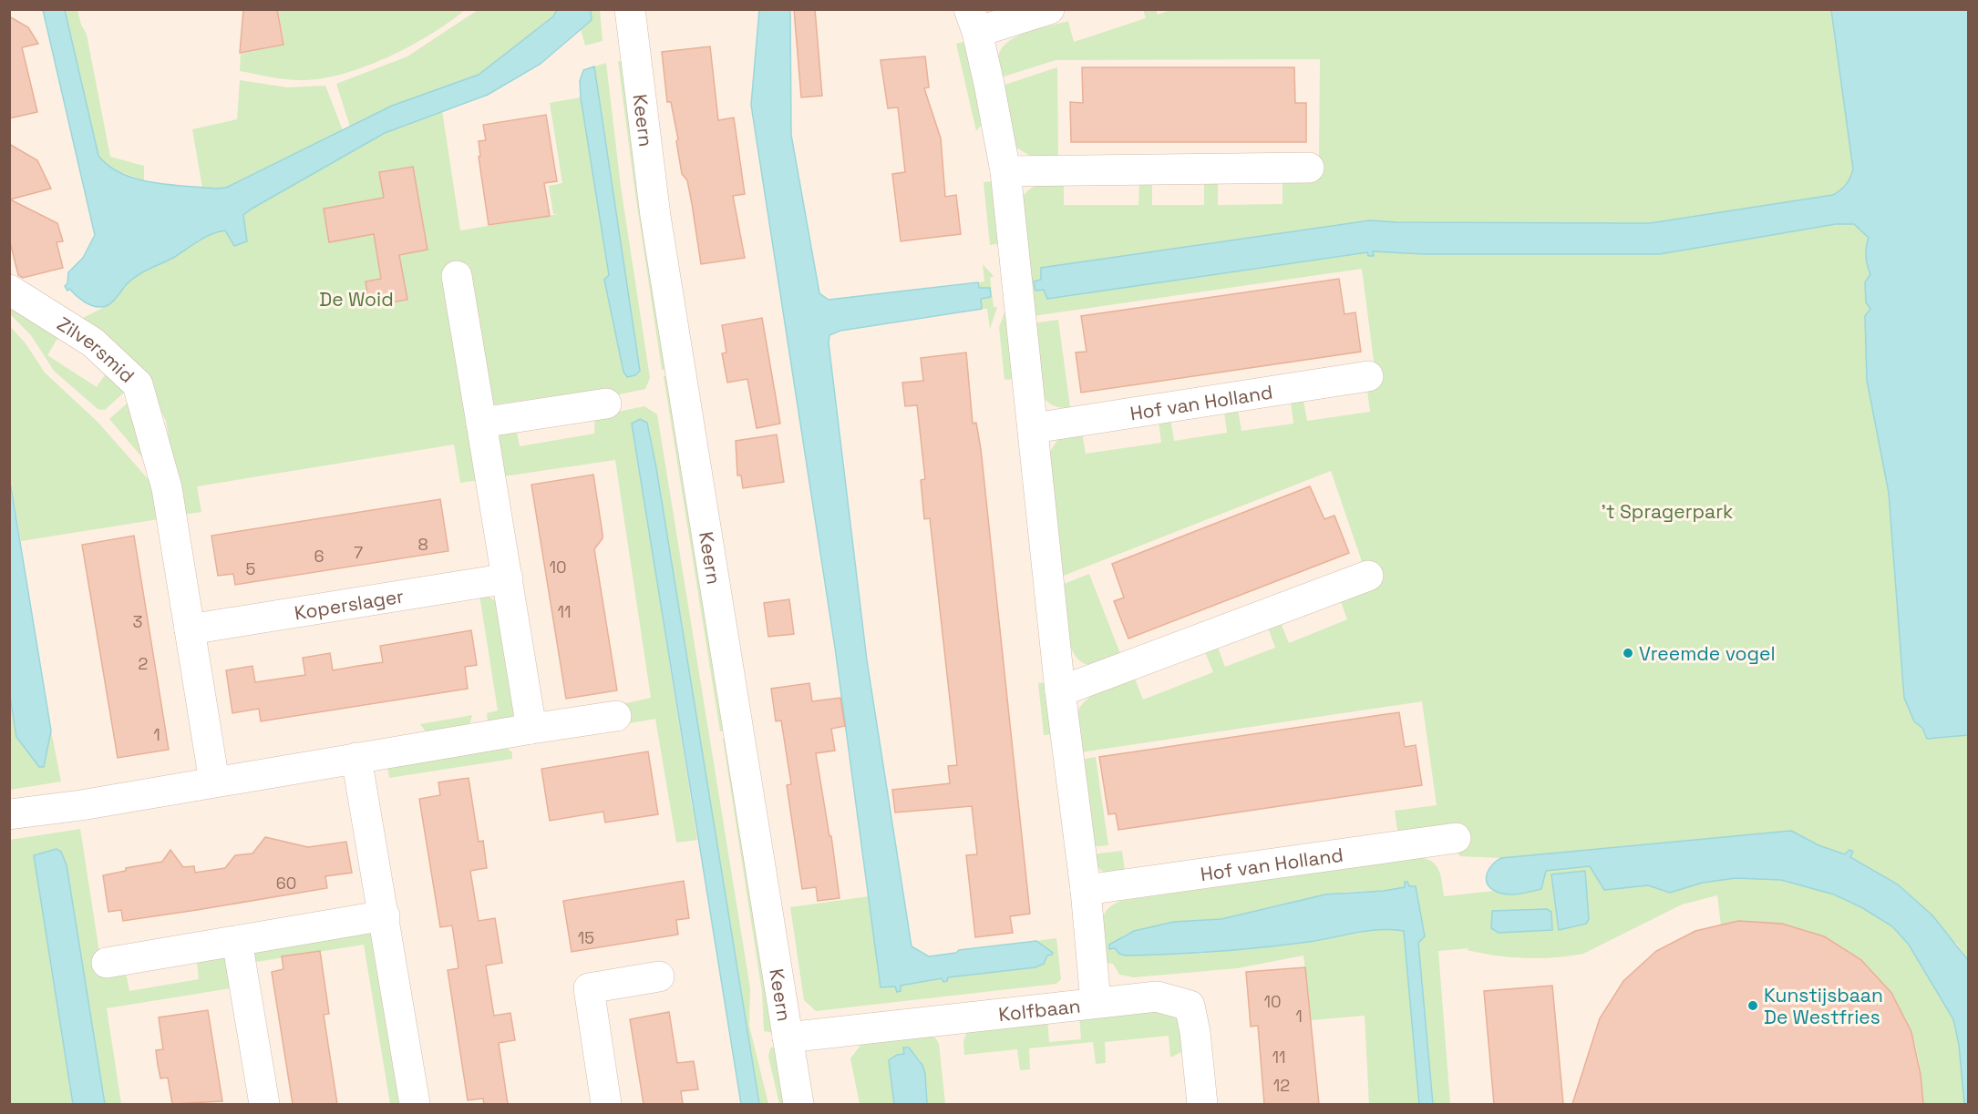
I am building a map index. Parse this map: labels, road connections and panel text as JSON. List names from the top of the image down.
{
  "streets": {
    "street": [
      "Keern",
      "Zilversmid",
      "Hof van Holland",
      "Koperslager",
      "Kolfbaan"
    ]
  },
  "crossings": [
    ["Keern", "Kolfbaan"],
    ["Zilversmid", "Koperslager"]
  ],
  "parks": ["De Woid", "'t Spragerpark"],
  "places": ["Vreemde vogel", "Kunstijsbaan De Westfries"],
  "house_numbers": [
    "8",
    "7",
    "6",
    "10",
    "5",
    "11",
    "3",
    "2",
    "1",
    "60",
    "15",
    "10",
    "1",
    "11",
    "12"
  ]
}
